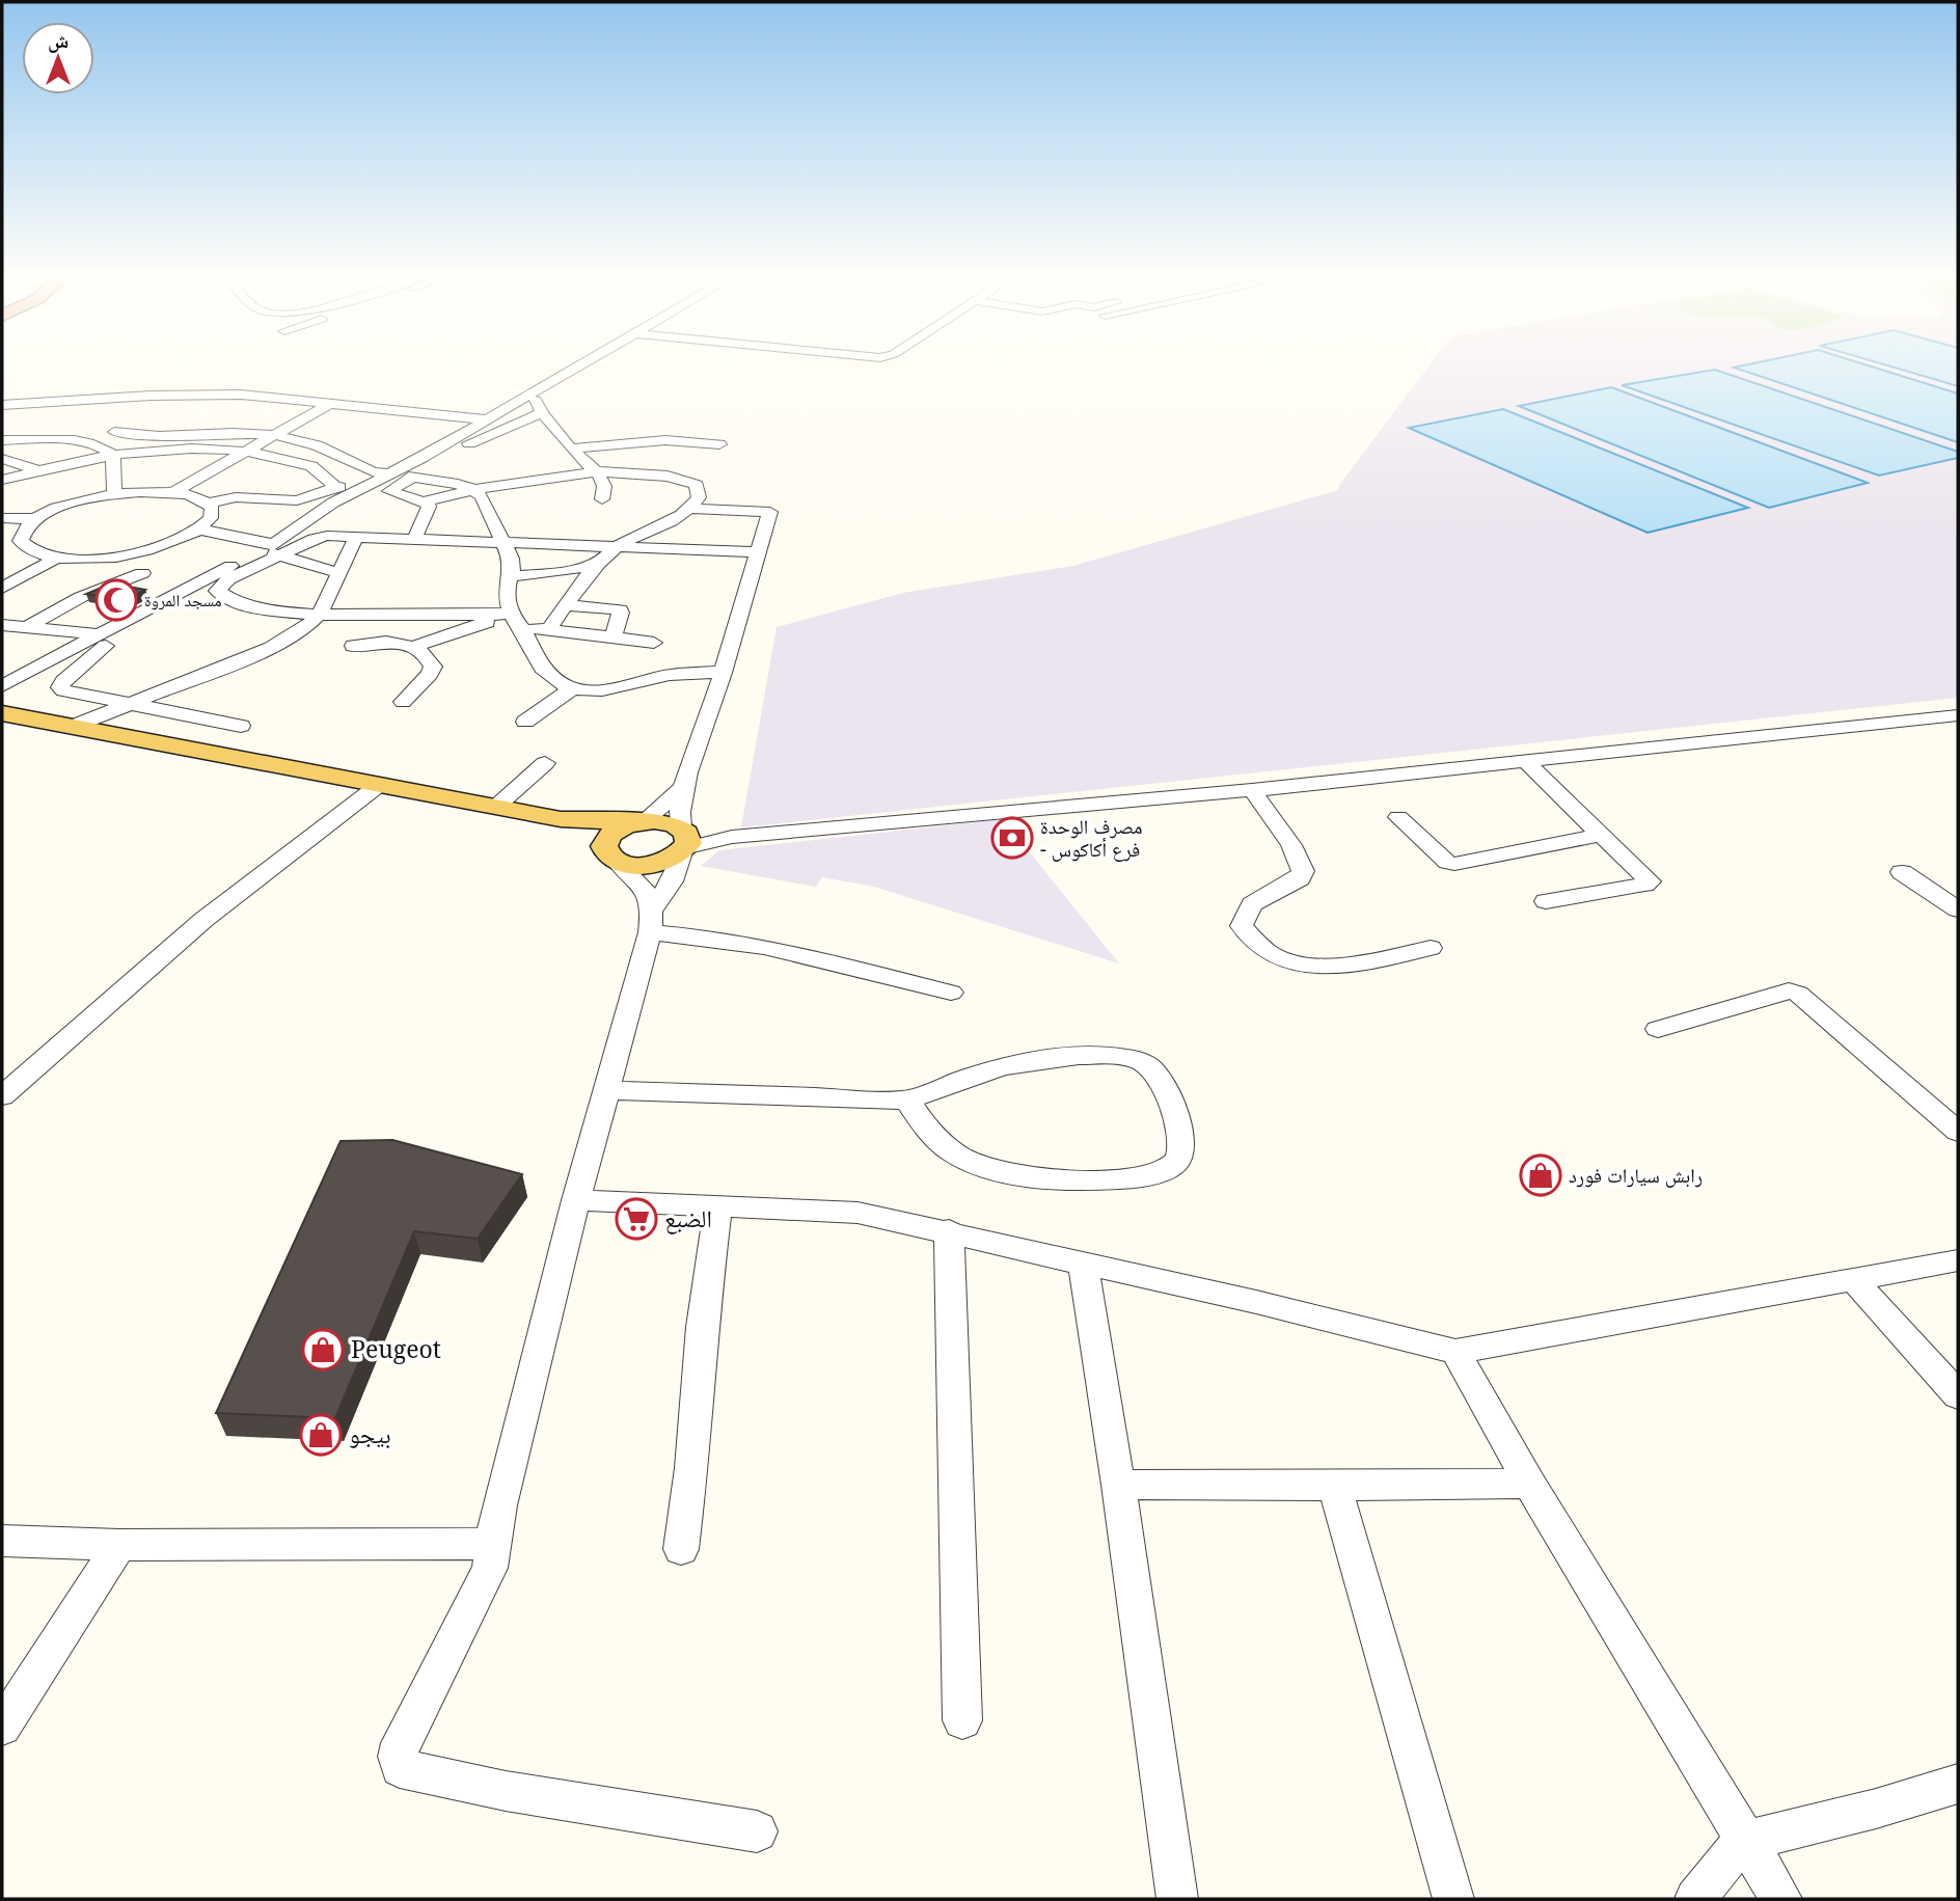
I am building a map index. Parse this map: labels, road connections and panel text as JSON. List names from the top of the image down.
{
  "places": {
    "mosque": ["مسجد المروة"],
    "bank": ["مصرف الوحدة - فرع أكاكوس"],
    "shop": ["رابش سيارات فورد", "Peugeot", "بيجو"],
    "supermarket": ["الضبع"]
  },
  "north": "top"
}
